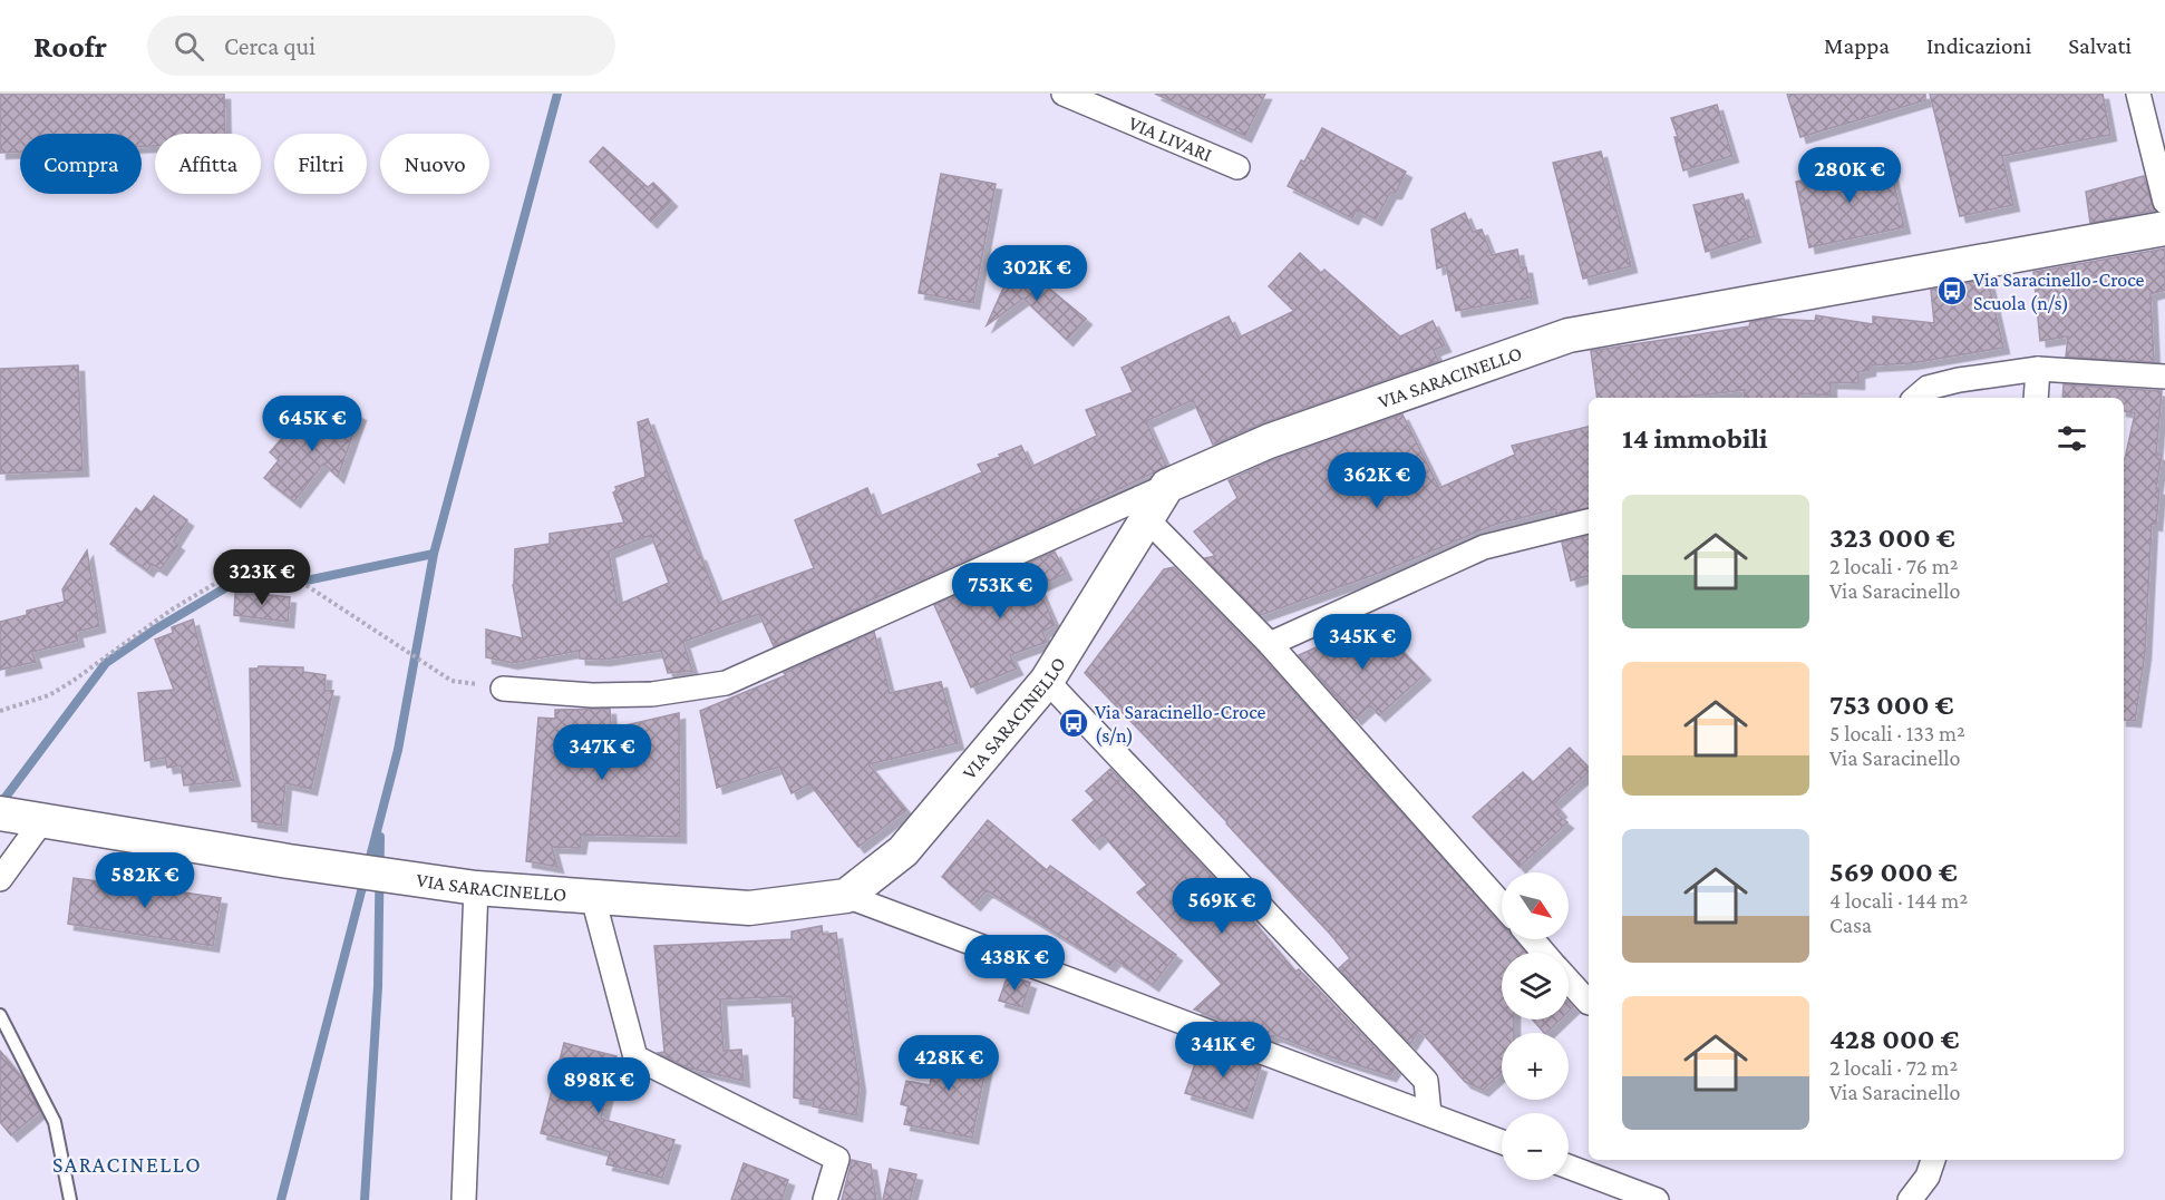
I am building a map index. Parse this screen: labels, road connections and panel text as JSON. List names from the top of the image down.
{
  "streets": {
    "street": ["VIA LIVARI", "VIA SARACINELLO"]
  },
  "districts": ["SARACINELLO"],
  "places": {
    "bus stop": ["Via Saracinello-Croce Scuola (n/s)", "Via Saracinello-Croce (s/n)"]
  },
  "north": "bottom right",
  "page": {
    "header": "Roofr",
    "search": "Cerca qui",
    "nav": ["Mappa", "Indicazioni", "Salvati"],
    "chip": [
      "Compra",
      "Affitta",
      "Filtri",
      "Nuovo"
    ],
    "price": [
      "280K €",
      "302K €",
      "645K €",
      "362K €",
      "323K €",
      "753K €",
      "345K €",
      "347K €",
      "582K €",
      "569K €",
      "438K €",
      "341K €",
      "428K €",
      "898K €"
    ],
    "heading": "14 immobili",
    "list": [
      {
        "name": "323 000 €",
        "note": "2 locali · 76 m² · Via Saracinello"
      },
      {
        "name": "753 000 €",
        "note": "5 locali · 133 m² · Via Saracinello"
      },
      {
        "name": "569 000 €",
        "note": "4 locali · 144 m² · Casa"
      },
      {
        "name": "428 000 €",
        "note": "2 locali · 72 m² · Via Saracinello"
      }
    ],
    "map_buttons": ["+", "−"]
  }
}
